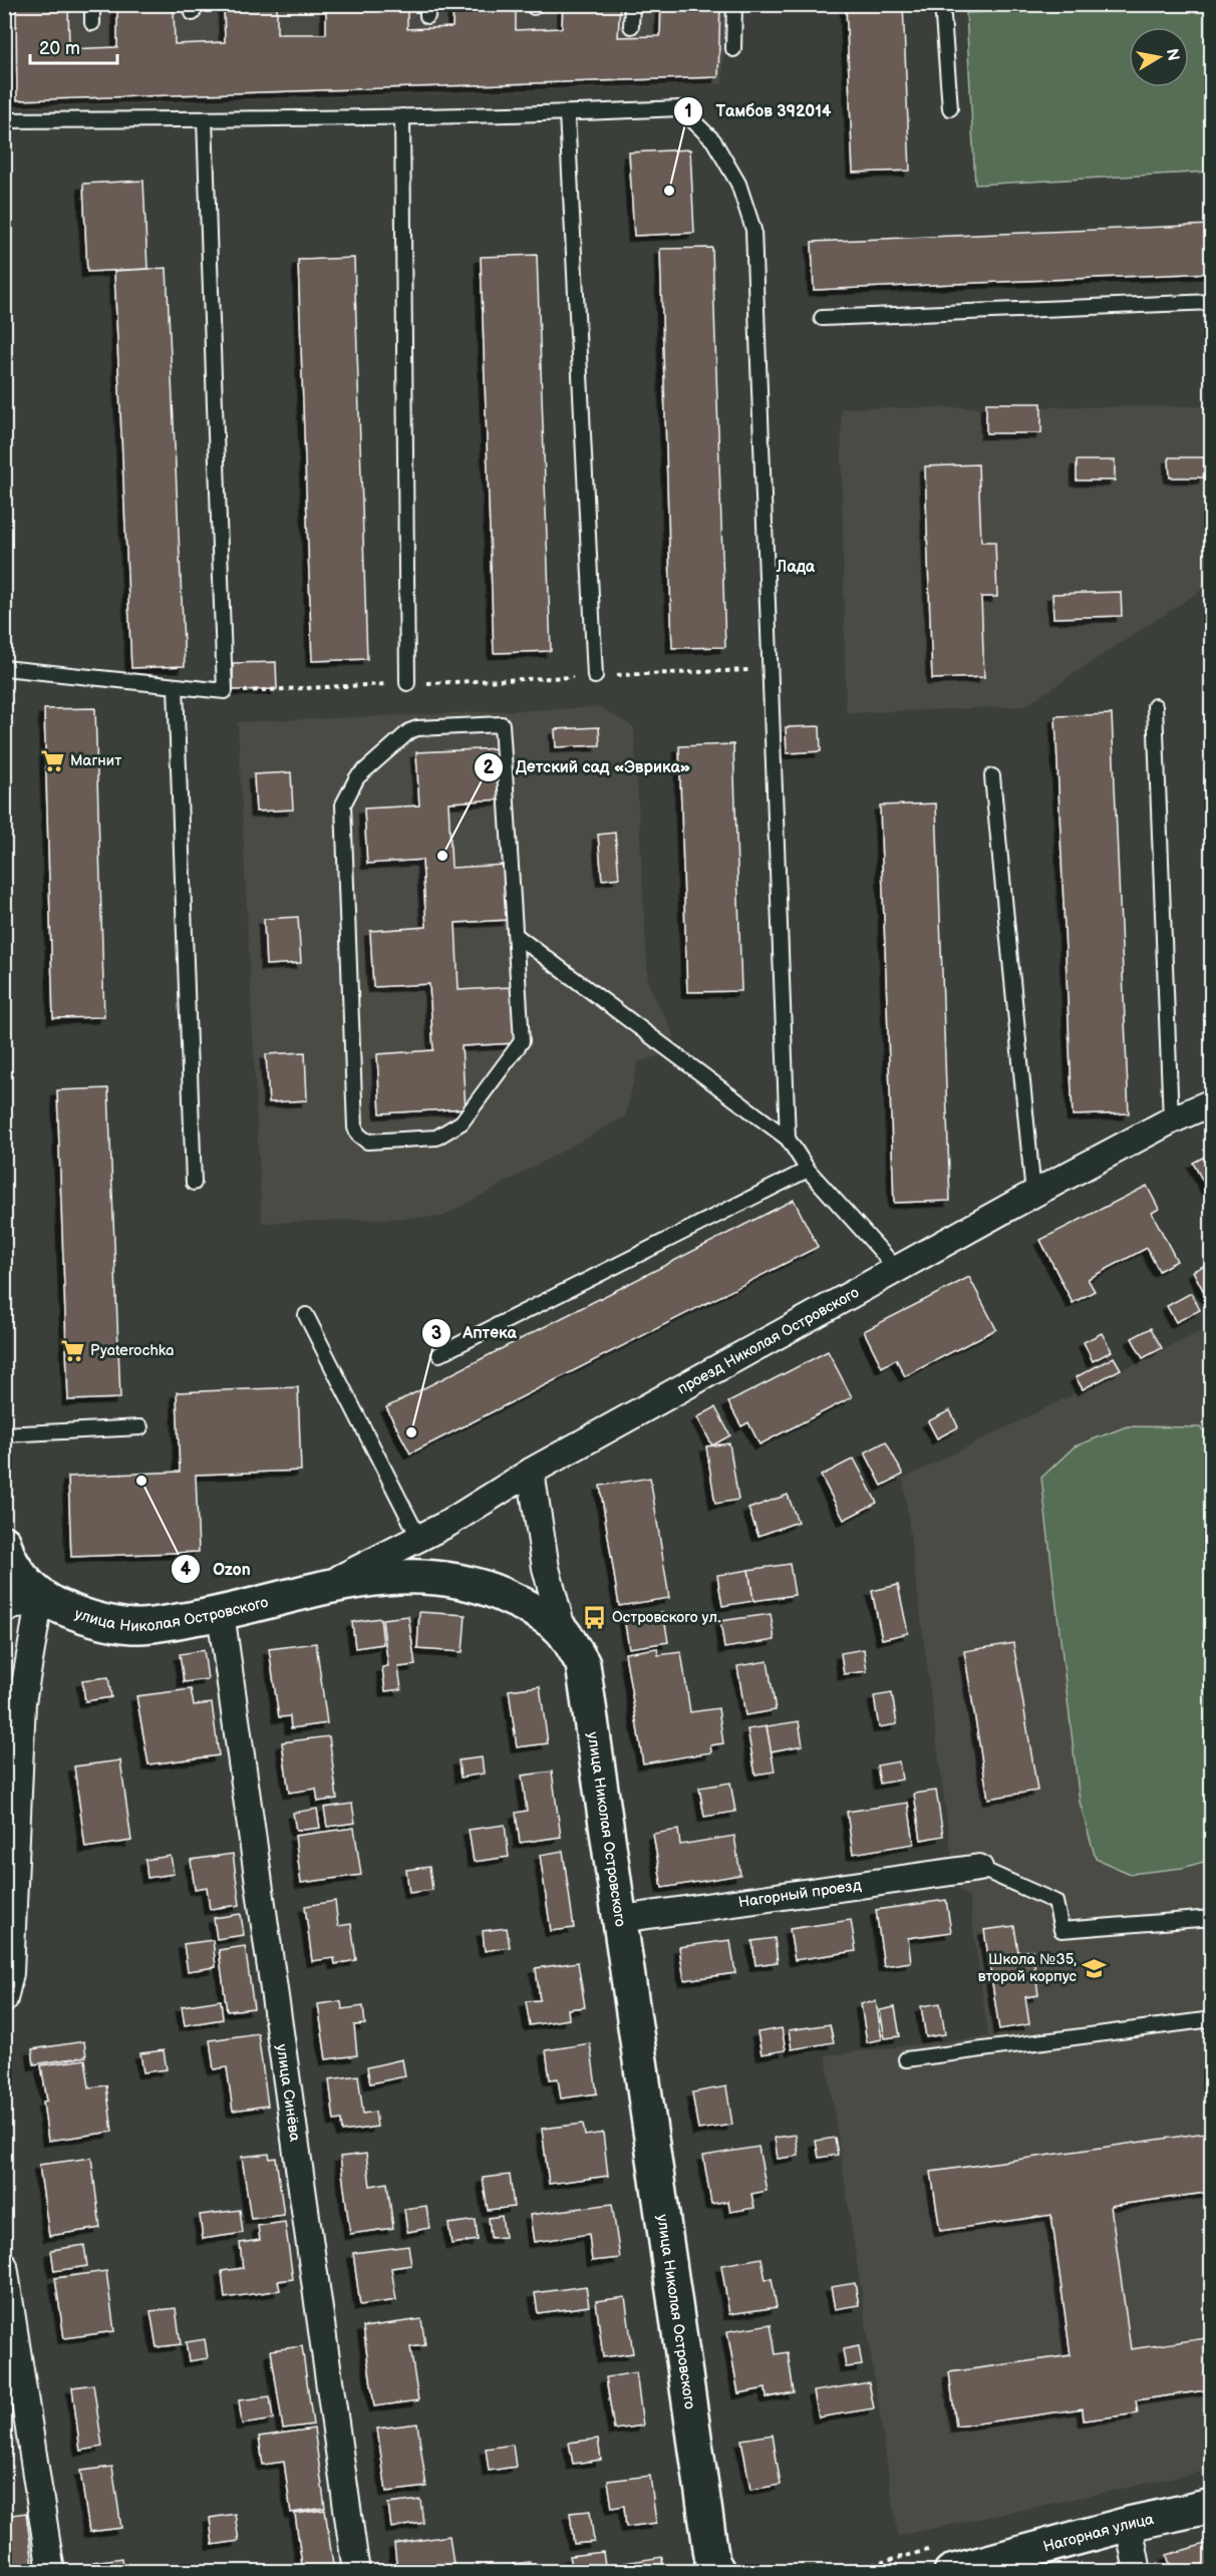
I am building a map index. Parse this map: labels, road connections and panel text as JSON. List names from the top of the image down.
{
  "streets": {
    "street": [
      "проезд Николая Островского",
      "улица Николая Островского",
      "Нагорный проезд",
      "улица Синёва",
      "Нагорная улица"
    ]
  },
  "crossings": [
    ["проезд Николая Островского", "улица Николая Островского"],
    ["улица Николая Островского", "Нагорный проезд"],
    ["улица Николая Островского", "улица Синёва"]
  ],
  "districts": ["Лада"],
  "places": {
    "other": [
      "Тамбов 392014",
      "Детский сад «Эврика»",
      "Аптека",
      "Ozon"
    ],
    "supermarket": ["Магнит", "Pyaterochka"],
    "bus stop": ["Островского ул."],
    "school or university": ["Школа №35, второй корпус"]
  },
  "scale_bar": "20 m",
  "north": "right"
}
